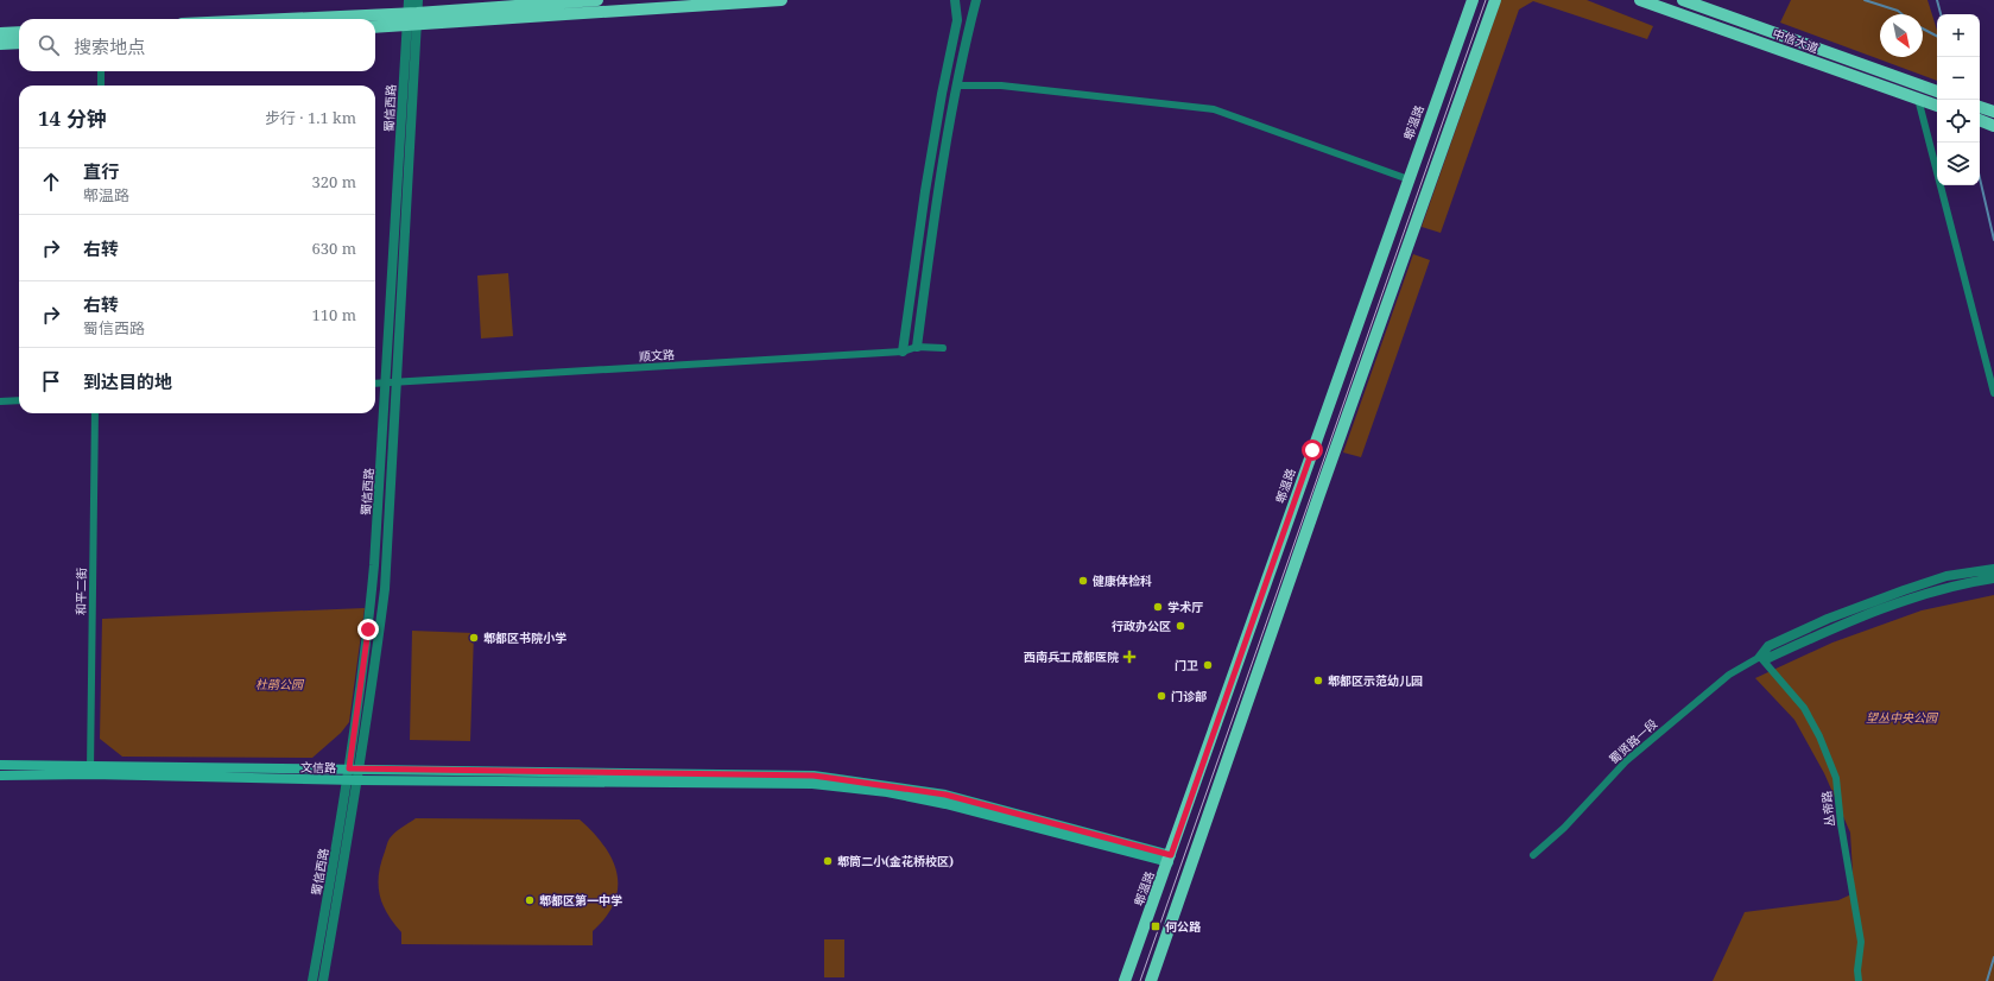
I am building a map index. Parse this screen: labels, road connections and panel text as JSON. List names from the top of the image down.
{
  "streets": {
    "main road": ["中信大道", "郫温路", "文信路"],
    "street": [
      "蜀信西路",
      "顺文路",
      "和平二街",
      "蜀贤路一段",
      "丛帝路"
    ]
  },
  "crossings": [
    ["蜀信西路", "顺文路"],
    ["蜀信西路", "文信路"],
    ["郫温路", "文信路"],
    ["和平二街", "文信路"],
    ["蜀贤路一段", "丛帝路"]
  ],
  "parks": ["杜鹃公园", "望丛中央公园"],
  "places": {
    "other": [
      "健康体检科",
      "学术厅",
      "行政办公区",
      "郫都区书院小学",
      "门卫",
      "郫都区示范幼儿园",
      "门诊部",
      "郫筒二小(金花桥校区)",
      "郫都区第一中学"
    ],
    "health": ["西南兵工成都医院"],
    "transit": ["何公路"]
  },
  "north": "bottom right",
  "page": {
    "map_buttons": ["+", "−"],
    "search": "搜索地点",
    "heading": ["14 分钟", "步行 · 1.1 km"],
    "list": [
      ["直行", "郫温路", "320 m"],
      ["右转", "630 m"],
      ["右转", "蜀信西路", "110 m"],
      "到达目的地"
    ]
  }
}
